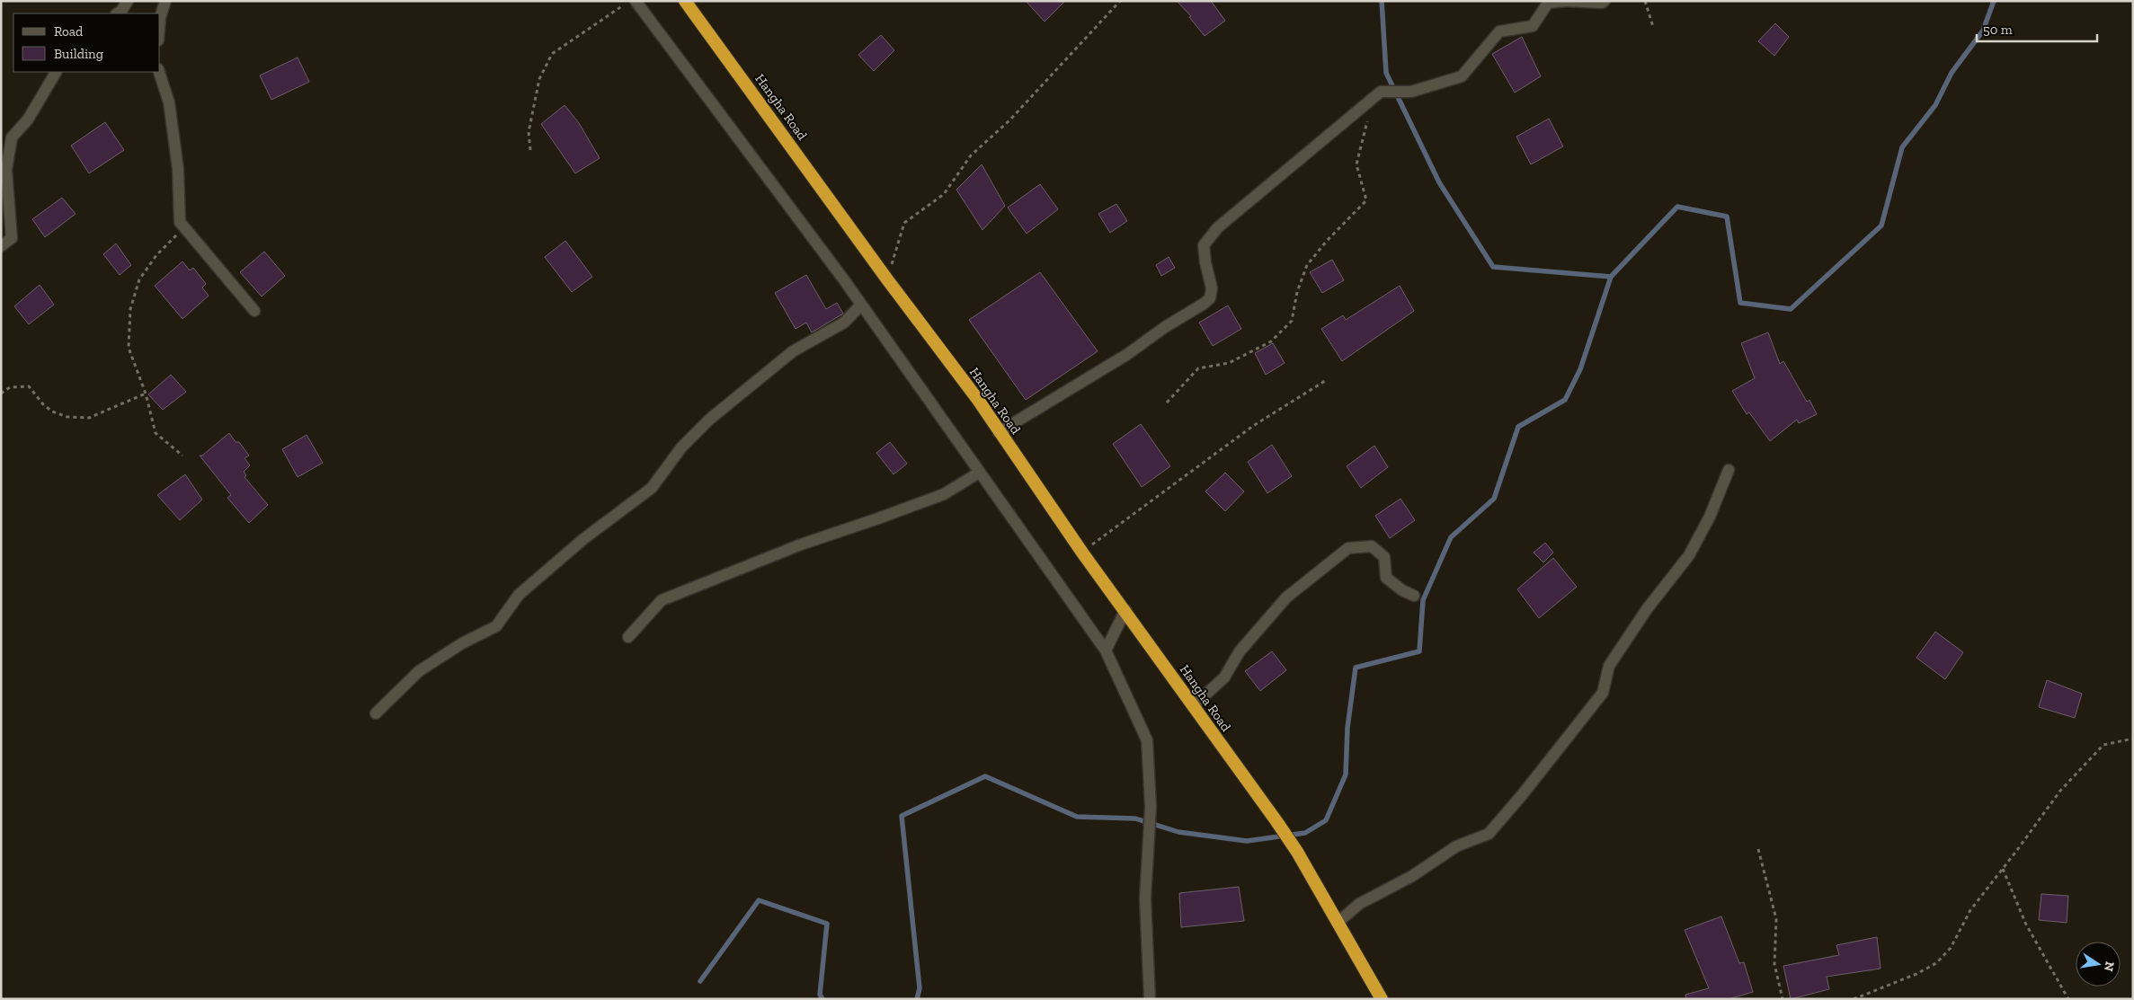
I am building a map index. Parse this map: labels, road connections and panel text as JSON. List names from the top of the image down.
{
  "streets": {
    "highway": ["Hangha Road"]
  },
  "legend": ["Road", "Building"],
  "scale_bar": "50 m",
  "north": "right"
}
